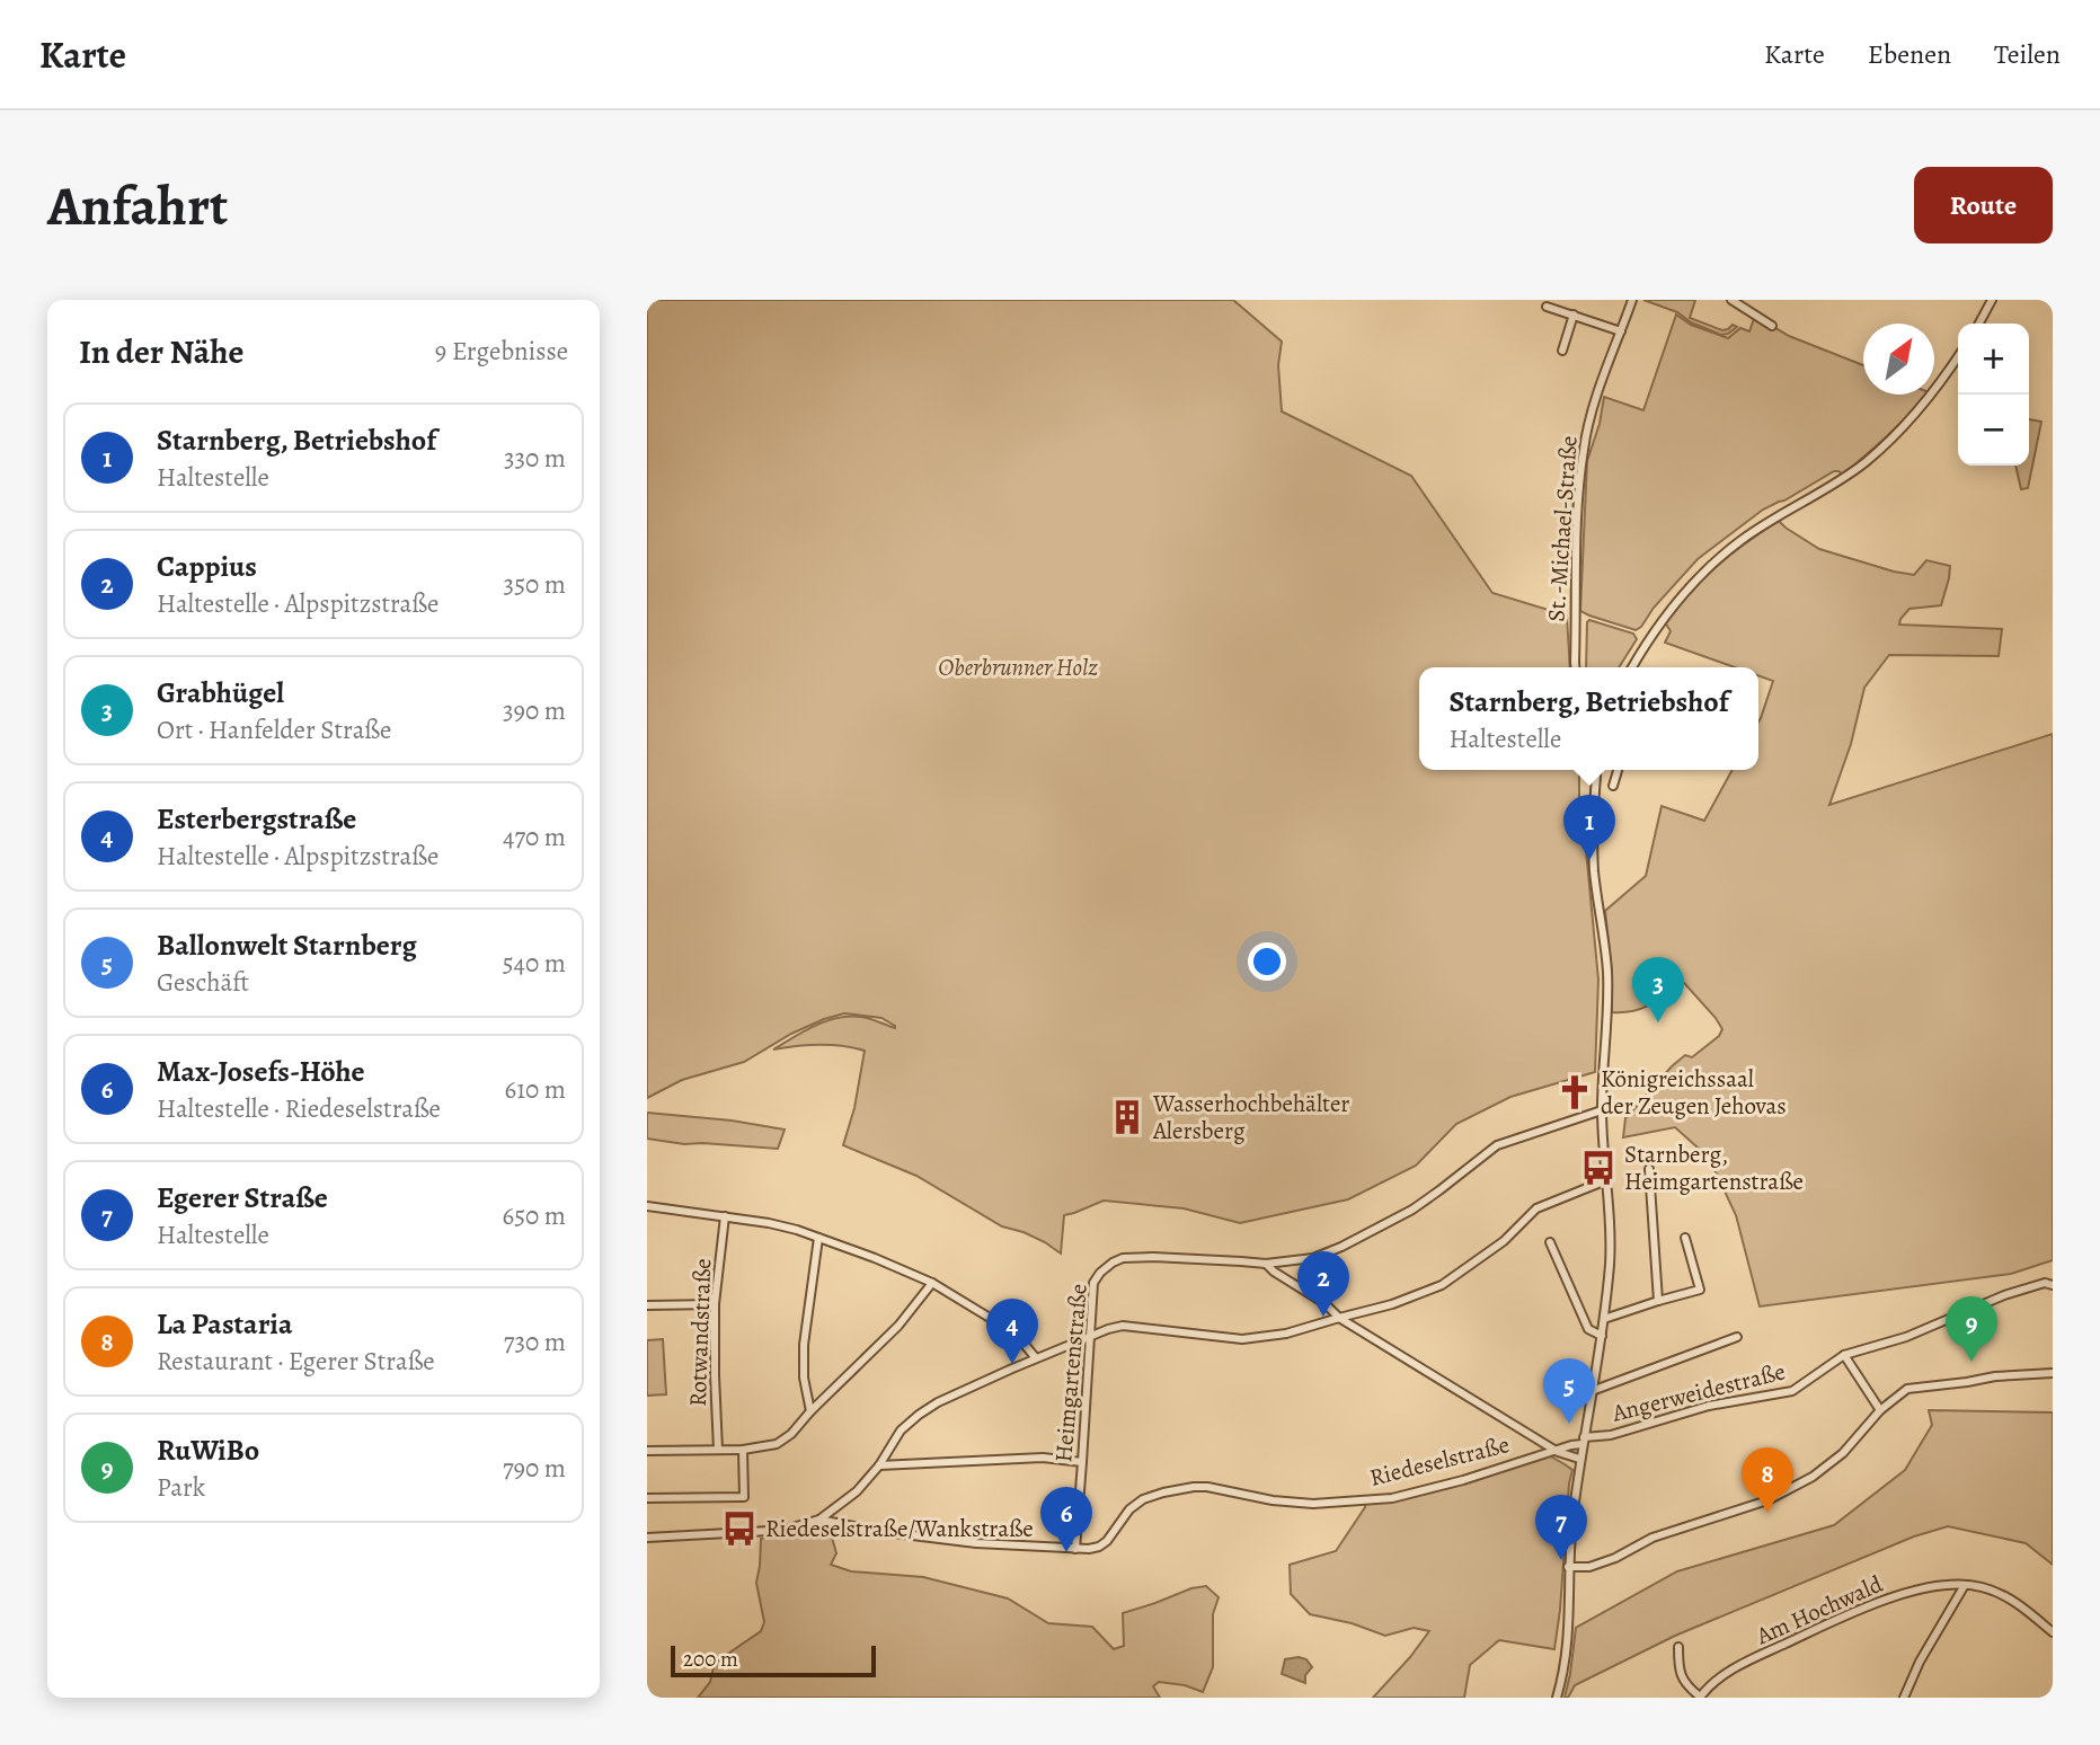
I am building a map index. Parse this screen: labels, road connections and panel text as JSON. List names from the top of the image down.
{
  "streets": {
    "street": [
      "St.-Michael-Straße",
      "Rotwandstraße",
      "Heimgartenstraße",
      "Angerweidestraße",
      "Riedeselstraße",
      "Am Hochwald"
    ]
  },
  "crossings": [
    ["Heimgartenstraße", "Riedeselstraße"],
    ["Angerweidestraße", "Riedeselstraße"]
  ],
  "parks": ["Oberbrunner Holz"],
  "places": {
    "church": ["Königreichssaal der Zeugen Jehovas"],
    "building": ["Wasserhochbehälter Alersberg"],
    "bus stop": ["Starnberg, Heimgartenstraße", "Riedeselstraße/Wankstraße"]
  },
  "scale_bar": "200 m",
  "north": "top right",
  "page": {
    "header": "Karte",
    "nav": ["Karte", "Ebenen", "Teilen"],
    "buttons": "Route",
    "title": "Anfahrt",
    "heading": ["In der Nähe", "9 Ergebnisse"],
    "map_buttons": ["+", "−"],
    "list": [
      {
        "mark": "1",
        "name": "Starnberg, Betriebshof",
        "note": "Haltestelle",
        "value": "330 m"
      },
      {
        "mark": "2",
        "name": "Cappius",
        "note": "Haltestelle · Alpspitzstraße",
        "value": "350 m"
      },
      {
        "mark": "3",
        "name": "Grabhügel",
        "note": "Ort · Hanfelder Straße",
        "value": "390 m"
      },
      {
        "mark": "4",
        "name": "Esterbergstraße",
        "note": "Haltestelle · Alpspitzstraße",
        "value": "470 m"
      },
      {
        "mark": "5",
        "name": "Ballonwelt Starnberg",
        "note": "Geschäft",
        "value": "540 m"
      },
      {
        "mark": "6",
        "name": "Max-Josefs-Höhe",
        "note": "Haltestelle · Riedeselstraße",
        "value": "610 m"
      },
      {
        "mark": "7",
        "name": "Egerer Straße",
        "note": "Haltestelle",
        "value": "650 m"
      },
      {
        "mark": "8",
        "name": "La Pastaria",
        "note": "Restaurant · Egerer Straße",
        "value": "730 m"
      },
      {
        "mark": "9",
        "name": "RuWiBo",
        "note": "Park",
        "value": "790 m"
      }
    ],
    "popup": ["Starnberg, Betriebshof", "Haltestelle"],
    "pins": [
      "1",
      "3",
      "2",
      "9",
      "4",
      "5",
      "8",
      "6",
      "7"
    ],
    "scale": "200 m"
  }
}
